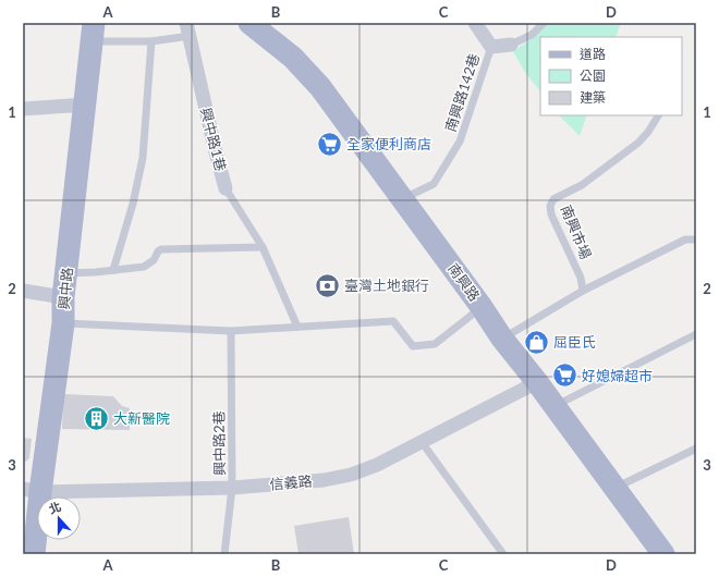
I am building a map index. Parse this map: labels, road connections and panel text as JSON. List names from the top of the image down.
{
  "streets": {
    "main road": ["南興路", "興中路"],
    "street": ["興中路1巷", "信義路"],
    "lane": ["南興路142巷", "南興市場", "興中路2巷"]
  },
  "crossings": [
    ["南興路142巷", "南興路"],
    ["南興路", "信義路"],
    ["興中路", "信義路"],
    ["興中路2巷", "信義路"]
  ],
  "places": {
    "supermarket": ["全家便利商店", "好媳婦超市"],
    "bank": ["臺灣土地銀行"],
    "shop": ["屈臣氏"],
    "building": ["大新醫院"]
  },
  "legend": ["道路", "公園", "建築"],
  "north": "top",
  "grid": {
    "columns": [
      "A",
      "B",
      "C",
      "D"
    ],
    "rows": ["1", "2", "3"]
  }
}
